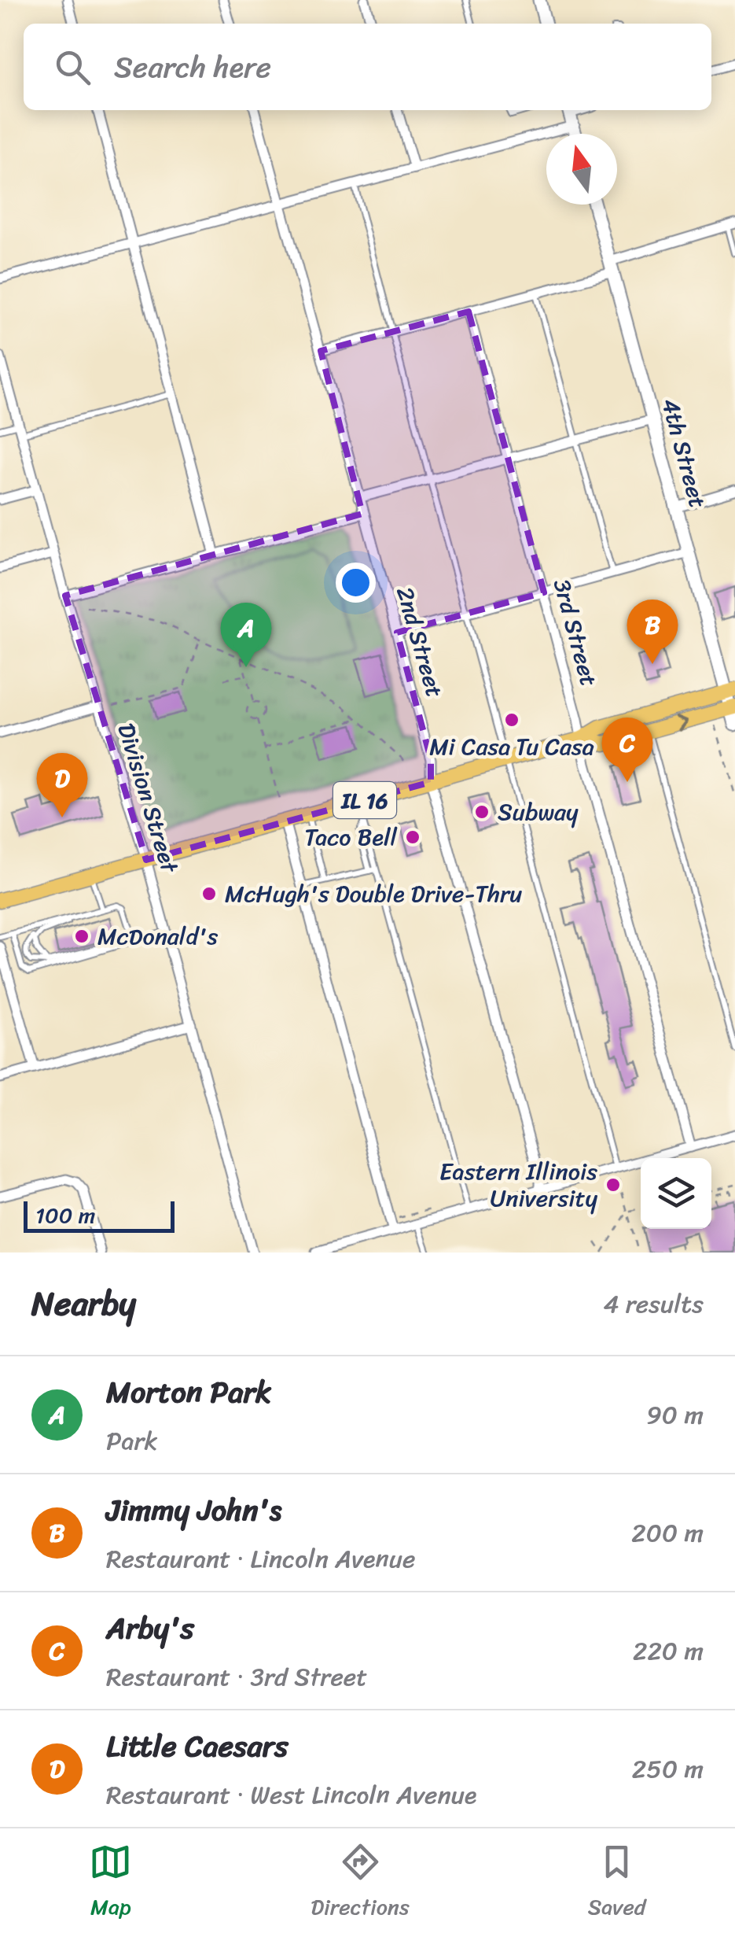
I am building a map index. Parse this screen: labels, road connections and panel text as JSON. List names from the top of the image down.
{
  "streets": {
    "main road": ["IL 16"],
    "street": [
      "4th Street",
      "3rd Street",
      "2nd Street",
      "Division Street"
    ]
  },
  "crossings": [
    ["4th Street", "IL 16"],
    ["3rd Street", "IL 16"],
    ["2nd Street", "IL 16"],
    ["Division Street", "IL 16"]
  ],
  "places": [
    "Mi Casa Tu Casa",
    "Subway",
    "Taco Bell",
    "McHugh's Double Drive-Thru",
    "McDonald's",
    "Eastern Illinois University"
  ],
  "scale_bar": "100 m",
  "north": "top",
  "page": {
    "search": "Search here",
    "pins": [
      "B",
      "A",
      "C",
      "D"
    ],
    "scale": "100 m",
    "heading": ["Nearby", "4 results"],
    "list": [
      {
        "mark": "A",
        "name": "Morton Park",
        "note": "Park",
        "value": "90 m"
      },
      {
        "mark": "B",
        "name": "Jimmy John's",
        "note": "Restaurant · Lincoln Avenue",
        "value": "200 m"
      },
      {
        "mark": "C",
        "name": "Arby's",
        "note": "Restaurant · 3rd Street",
        "value": "220 m"
      },
      {
        "mark": "D",
        "name": "Little Caesars",
        "note": "Restaurant · West Lincoln Avenue",
        "value": "250 m"
      }
    ],
    "nav": ["Map", "Directions", "Saved"]
  }
}
